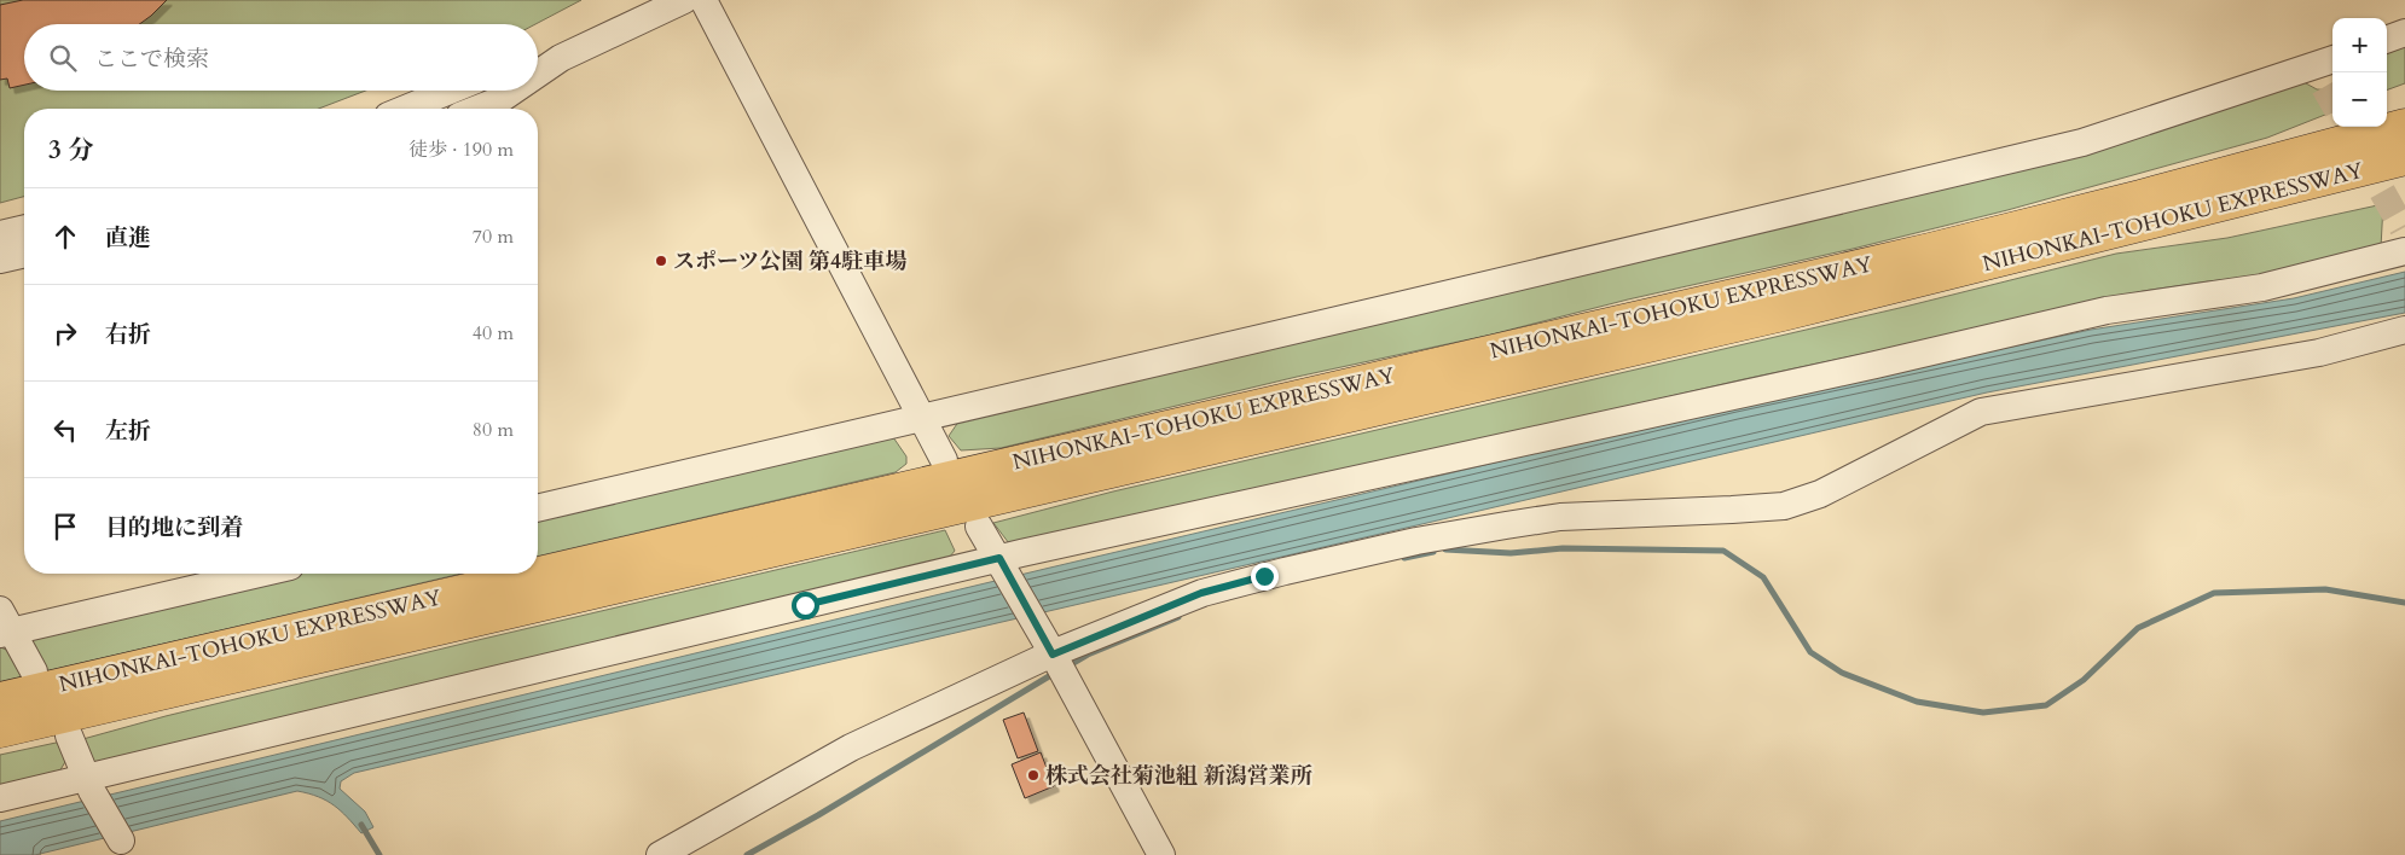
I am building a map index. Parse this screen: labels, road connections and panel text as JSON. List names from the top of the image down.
{
  "streets": {
    "highway": ["NIHONKAI-TOHOKU EXPRESSWAY"]
  },
  "places": ["スポーツ公園 第4駐車場", "株式会社菊池組 新潟営業所"],
  "page": {
    "map_buttons": ["+", "−"],
    "search": "ここで検索",
    "heading": ["3 分", "徒歩 · 190 m"],
    "list": [
      ["直進", "70 m"],
      ["右折", "40 m"],
      ["左折", "80 m"],
      "目的地に到着"
    ]
  }
}
